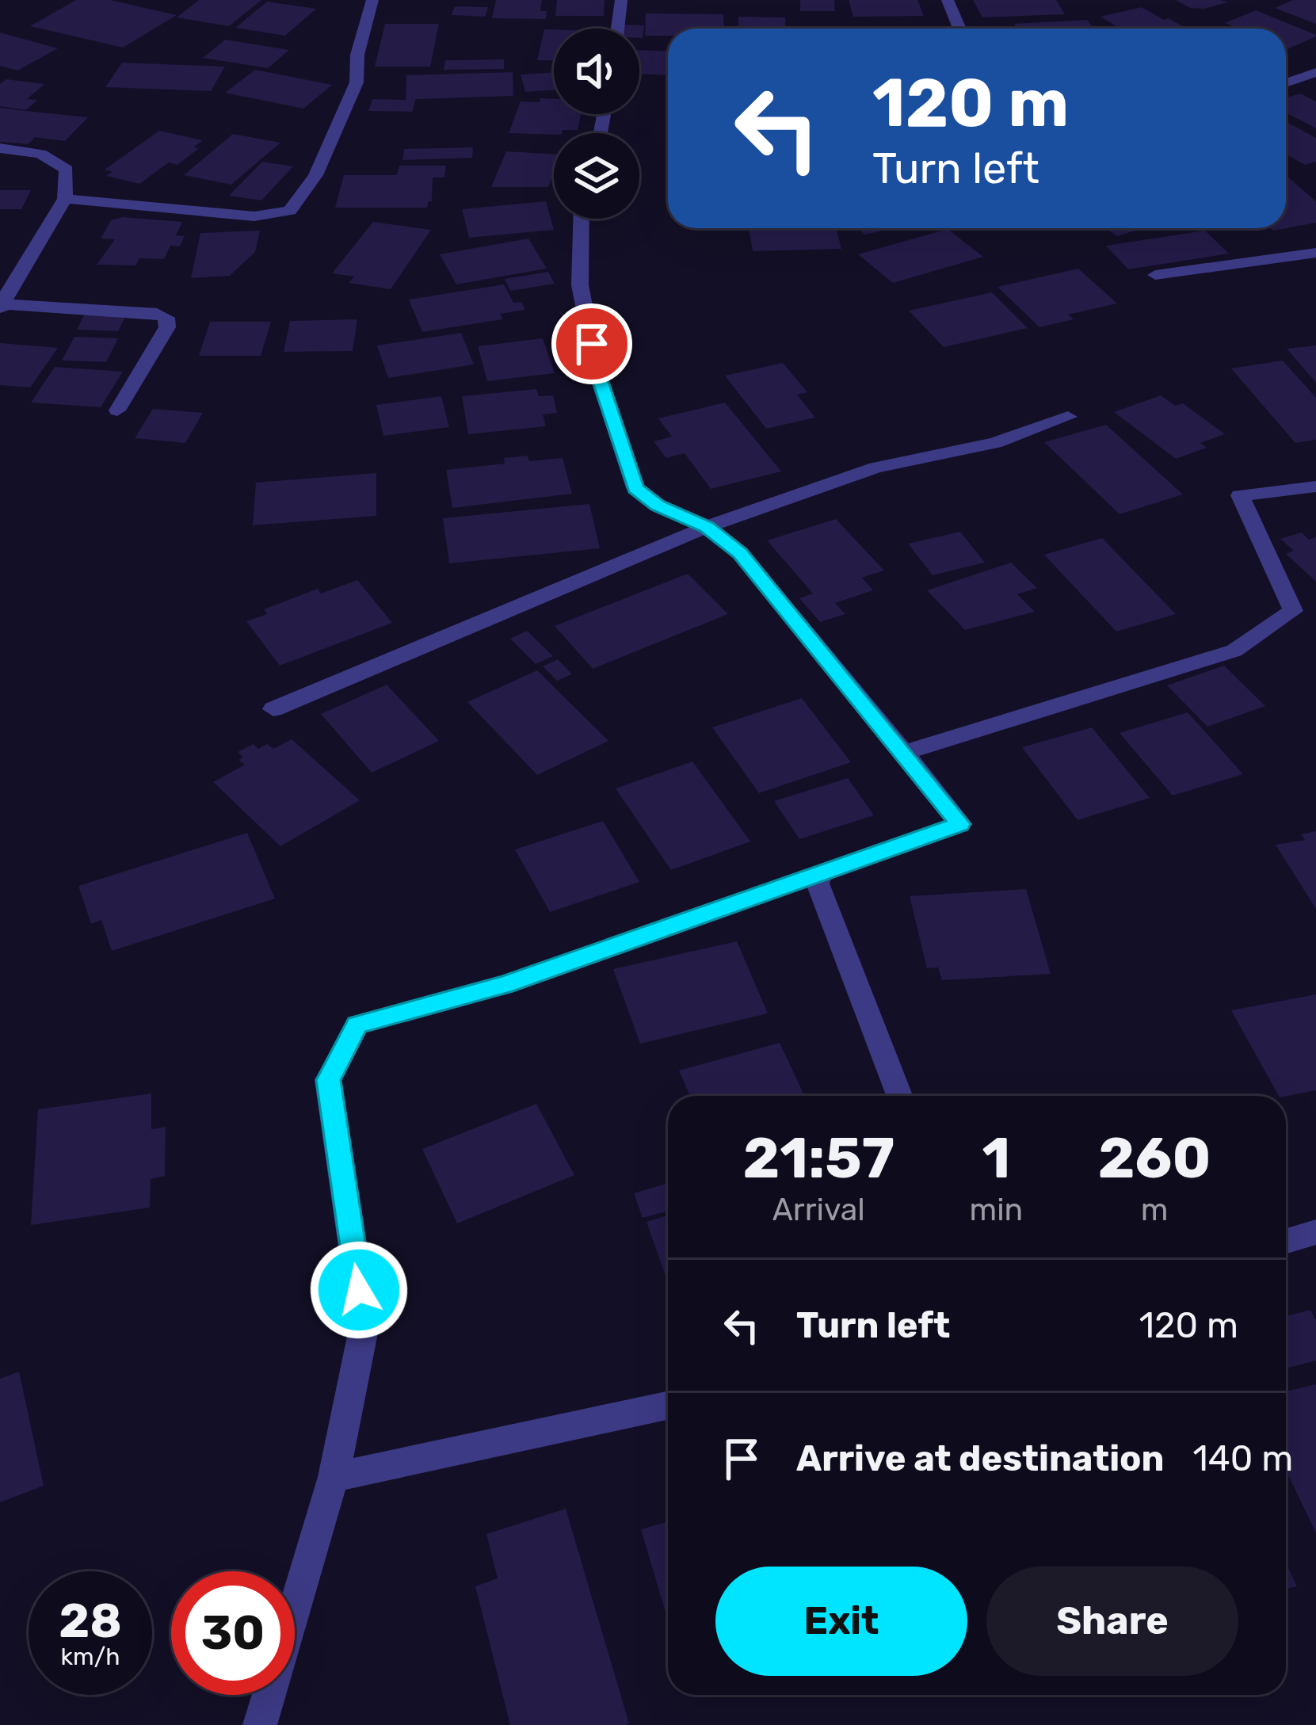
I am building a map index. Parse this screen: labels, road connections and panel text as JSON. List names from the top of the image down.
{
  "page": {
    "turn": ["120 m", "Turn left"],
    "eta": [
      "21:57",
      "Arrival",
      "1",
      "min",
      "260",
      "m"
    ],
    "list": [
      {
        "name": "Turn left",
        "value": "120 m"
      },
      {
        "name": "Arrive at destination",
        "value": "140 m"
      }
    ],
    "buttons": ["Exit", "Share"],
    "speed": "28 km/h",
    "limit": "30"
  }
}
